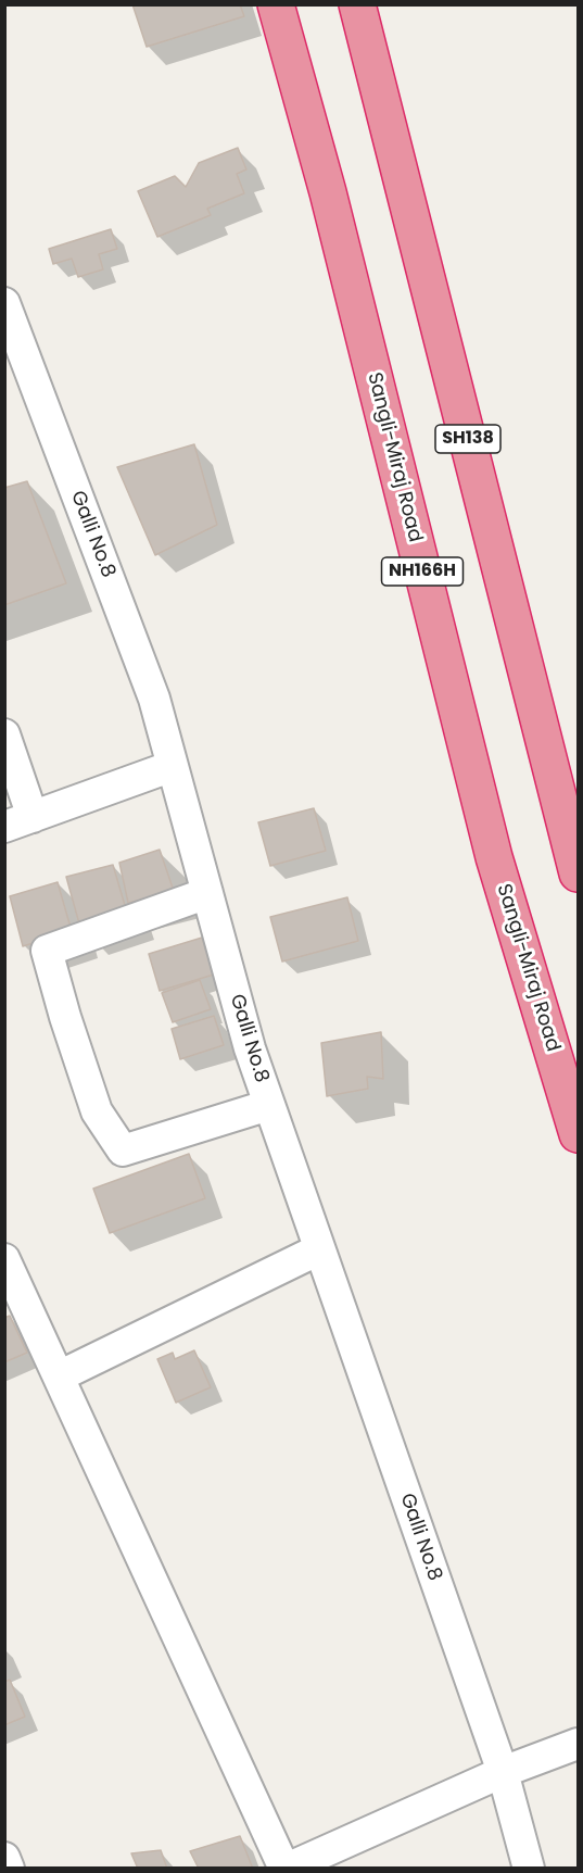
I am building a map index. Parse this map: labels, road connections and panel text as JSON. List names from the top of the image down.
{
  "streets": {
    "highway": ["SH138", "Sangli-Miraj Road", "NH166H"],
    "street": ["Galli No.8"]
  }
}
